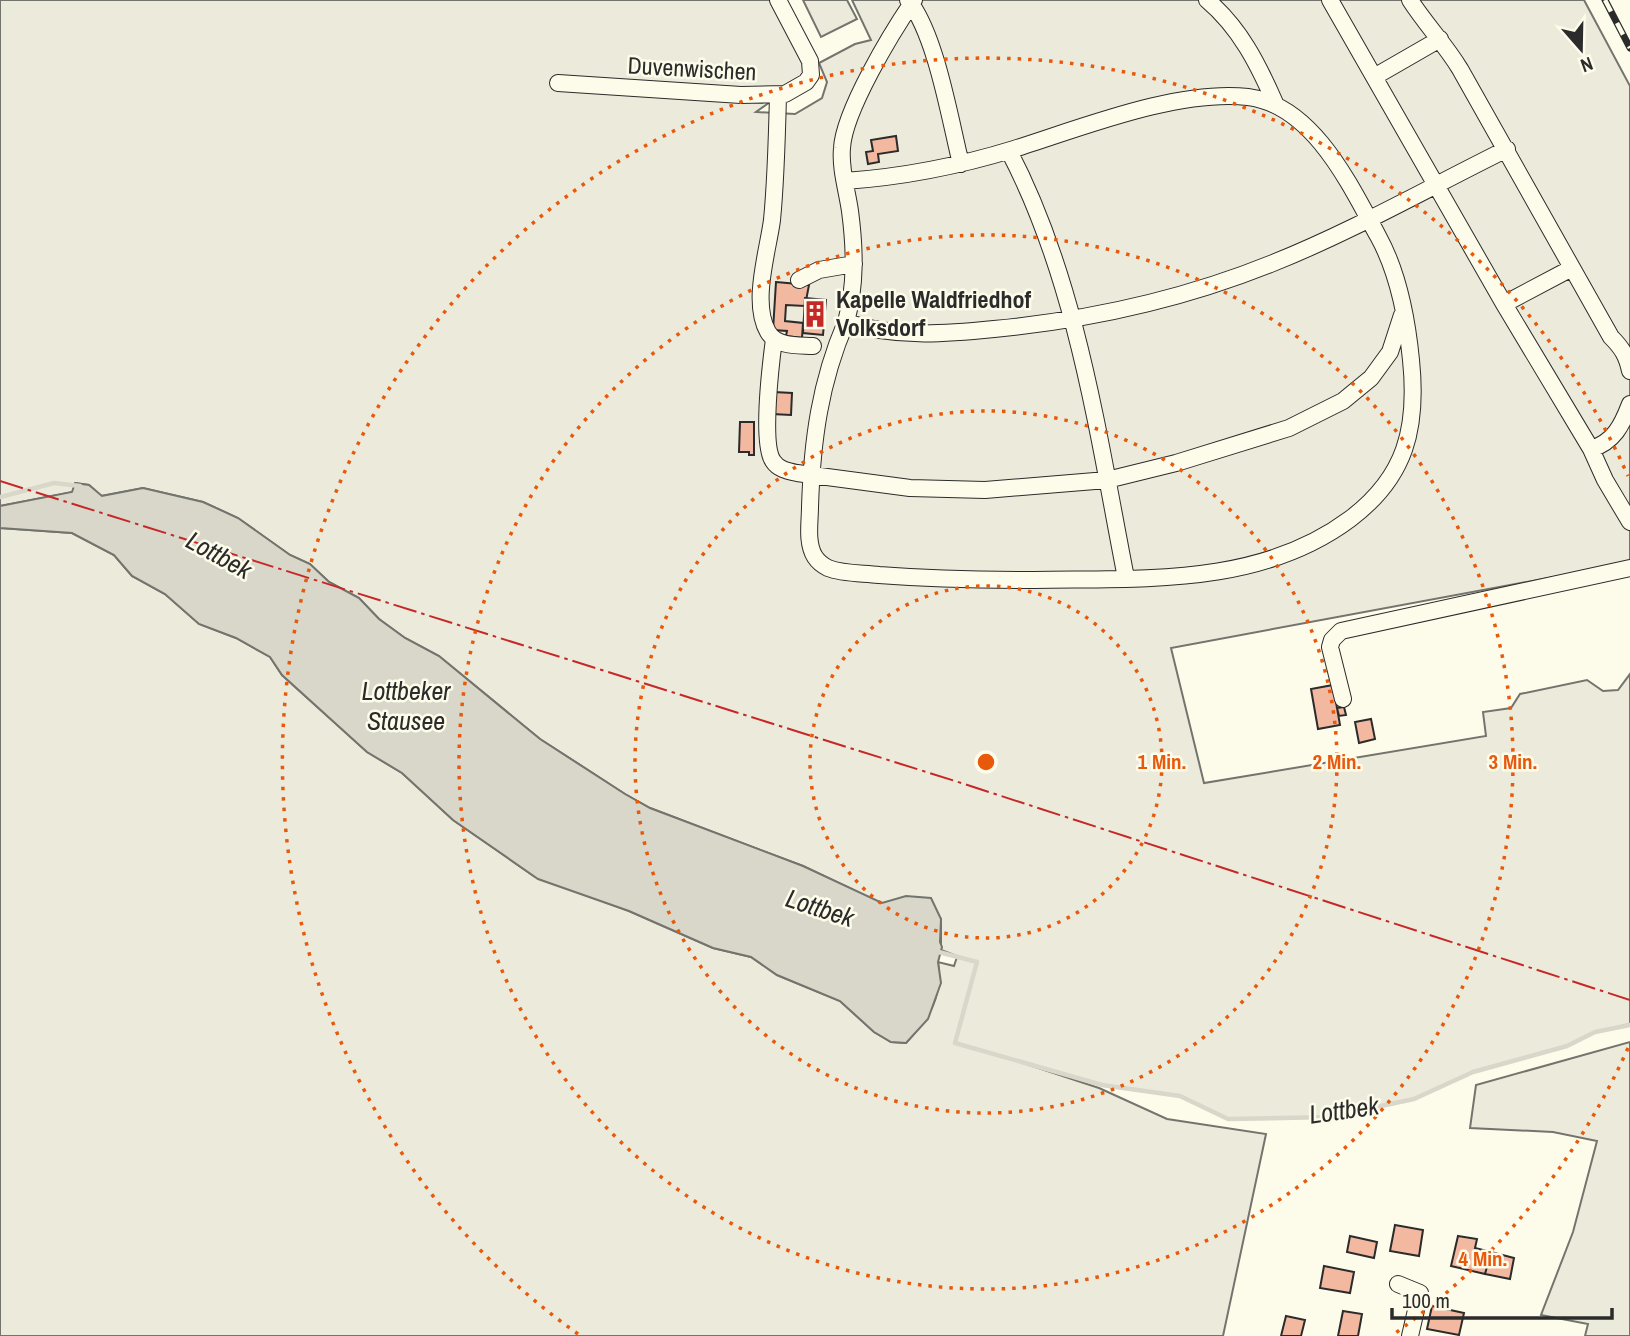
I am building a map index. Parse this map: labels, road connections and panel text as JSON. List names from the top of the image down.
{
  "streets": {
    "street": ["Duvenwischen"]
  },
  "water": ["Lottbek", "Lottbeker Stausee"],
  "places": {
    "building": ["Kapelle Waldfriedhof Volksdorf"]
  },
  "scale_bar": "100 m",
  "north": "bottom",
  "rings": [
    "1 Min.",
    "2 Min.",
    "3 Min.",
    "4 Min."
  ]
}
